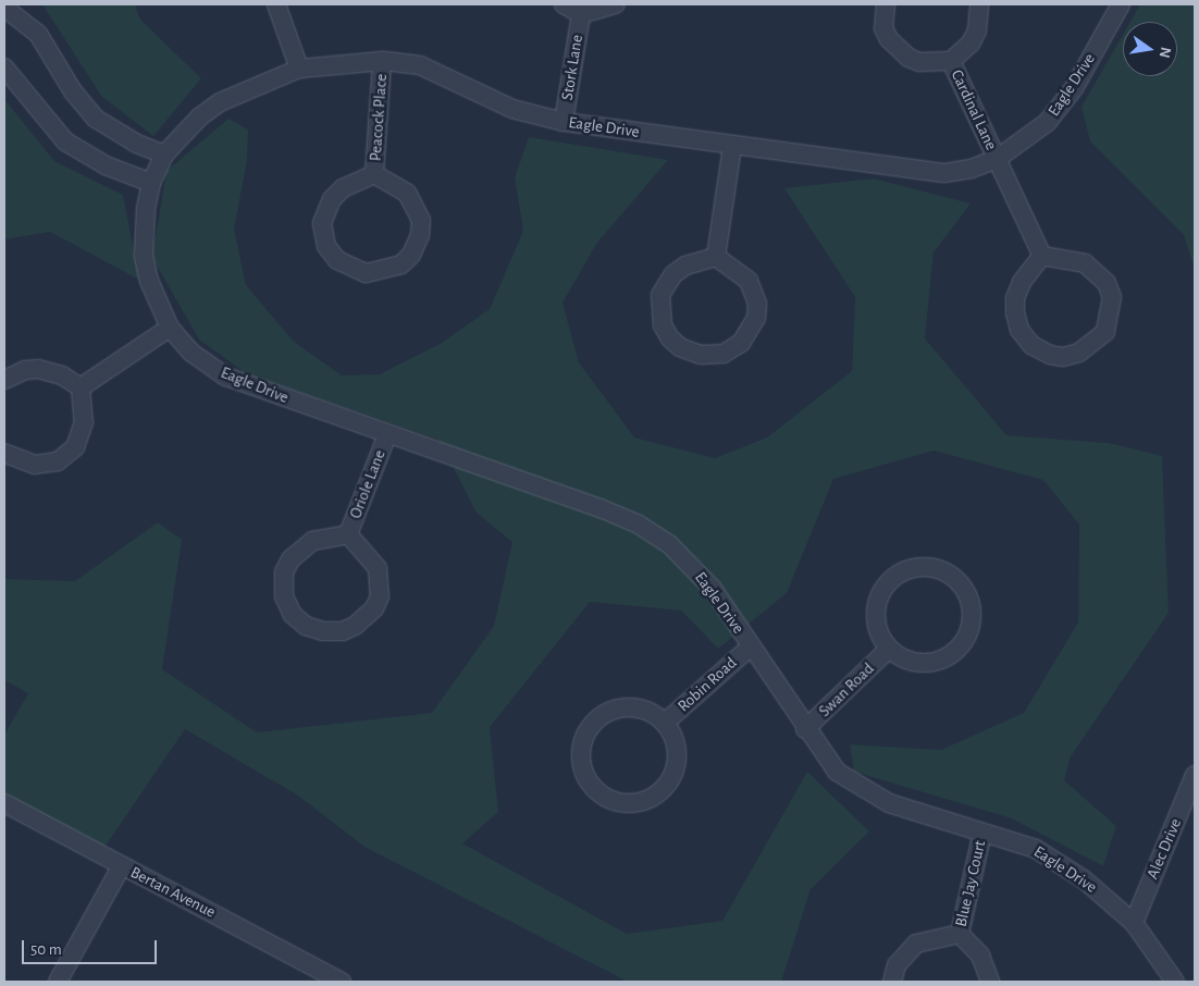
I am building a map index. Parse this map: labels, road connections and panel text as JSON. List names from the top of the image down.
{
  "streets": {
    "street": [
      "Stork Lane",
      "Eagle Drive",
      "Cardinal Lane",
      "Peacock Place",
      "Oriole Lane",
      "Robin Road",
      "Swan Road",
      "Alec Drive",
      "Blue Jay Court",
      "Bertan Avenue"
    ]
  },
  "crossings": [
    ["Stork Lane", "Eagle Drive"],
    ["Eagle Drive", "Cardinal Lane"],
    ["Eagle Drive", "Peacock Place"],
    ["Eagle Drive", "Oriole Lane"],
    ["Eagle Drive", "Robin Road"],
    ["Eagle Drive", "Swan Road"],
    ["Eagle Drive", "Alec Drive"],
    ["Eagle Drive", "Blue Jay Court"]
  ],
  "scale_bar": "50 m",
  "north": "right"
}
